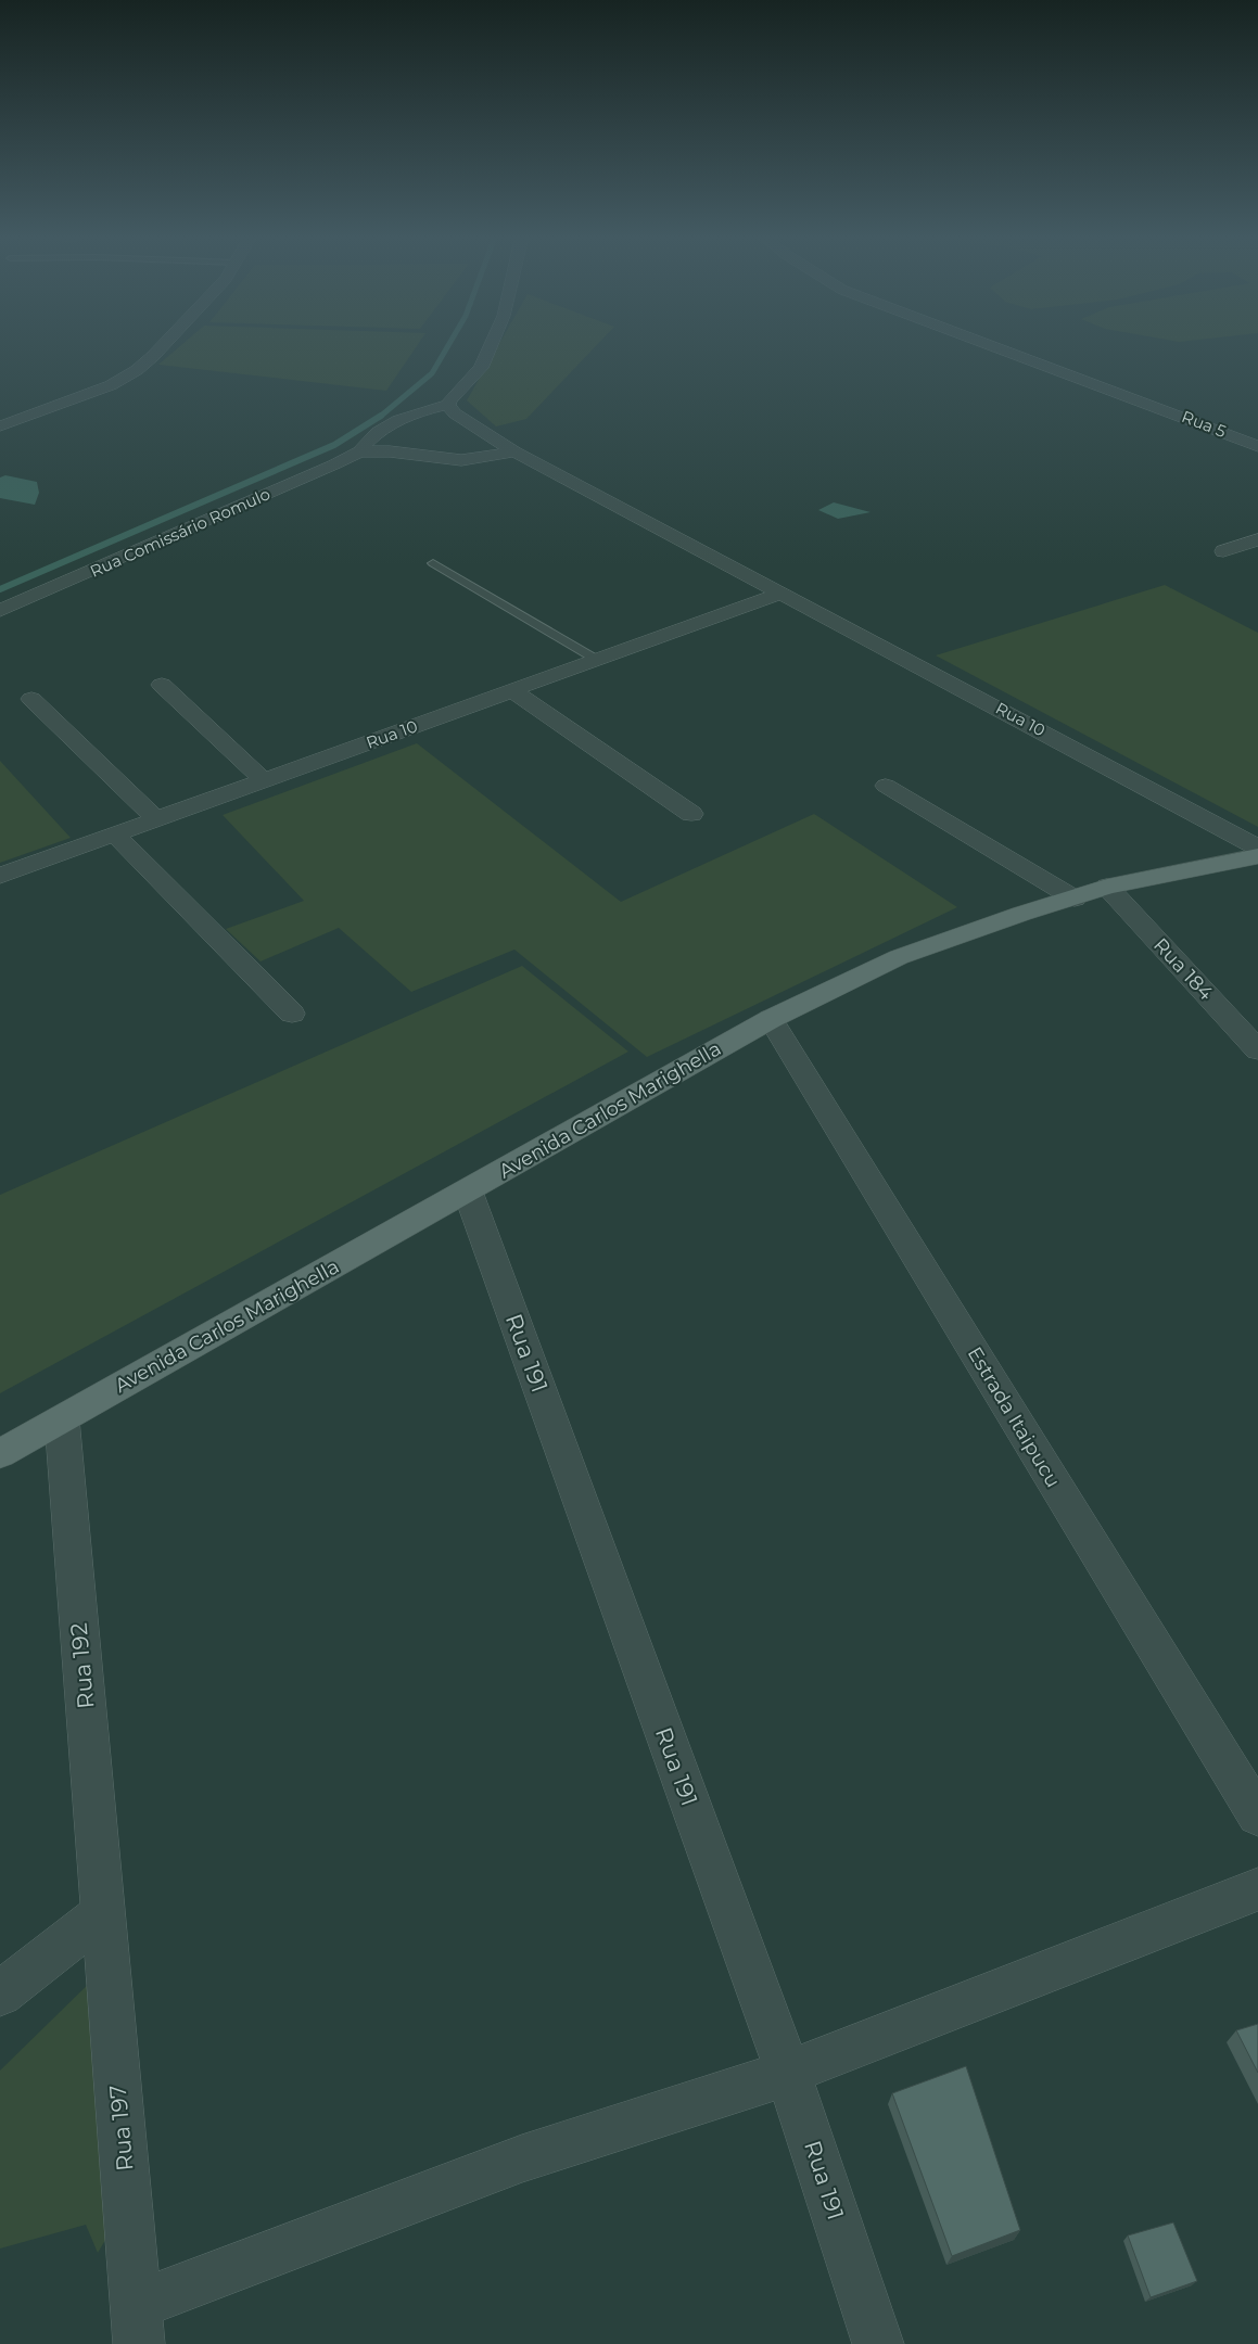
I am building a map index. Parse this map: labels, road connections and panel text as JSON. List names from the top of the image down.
{
  "streets": {
    "main road": ["Avenida Carlos Marighella"],
    "street": [
      "Rua 5",
      "Rua Comissário Romulo",
      "Rua 10",
      "Rua 184",
      "Rua 191",
      "Estrada Itaipucu",
      "Rua 192",
      "Rua 197"
    ]
  },
  "crossings": [
    ["Rua Comissário Romulo", "Rua 10"],
    ["Rua 184", "Avenida Carlos Marighella"],
    ["Avenida Carlos Marighella", "Rua 191"],
    ["Avenida Carlos Marighella", "Estrada Itaipucu"],
    ["Avenida Carlos Marighella", "Rua 192"],
    ["Rua 192", "Rua 197"]
  ]
}
